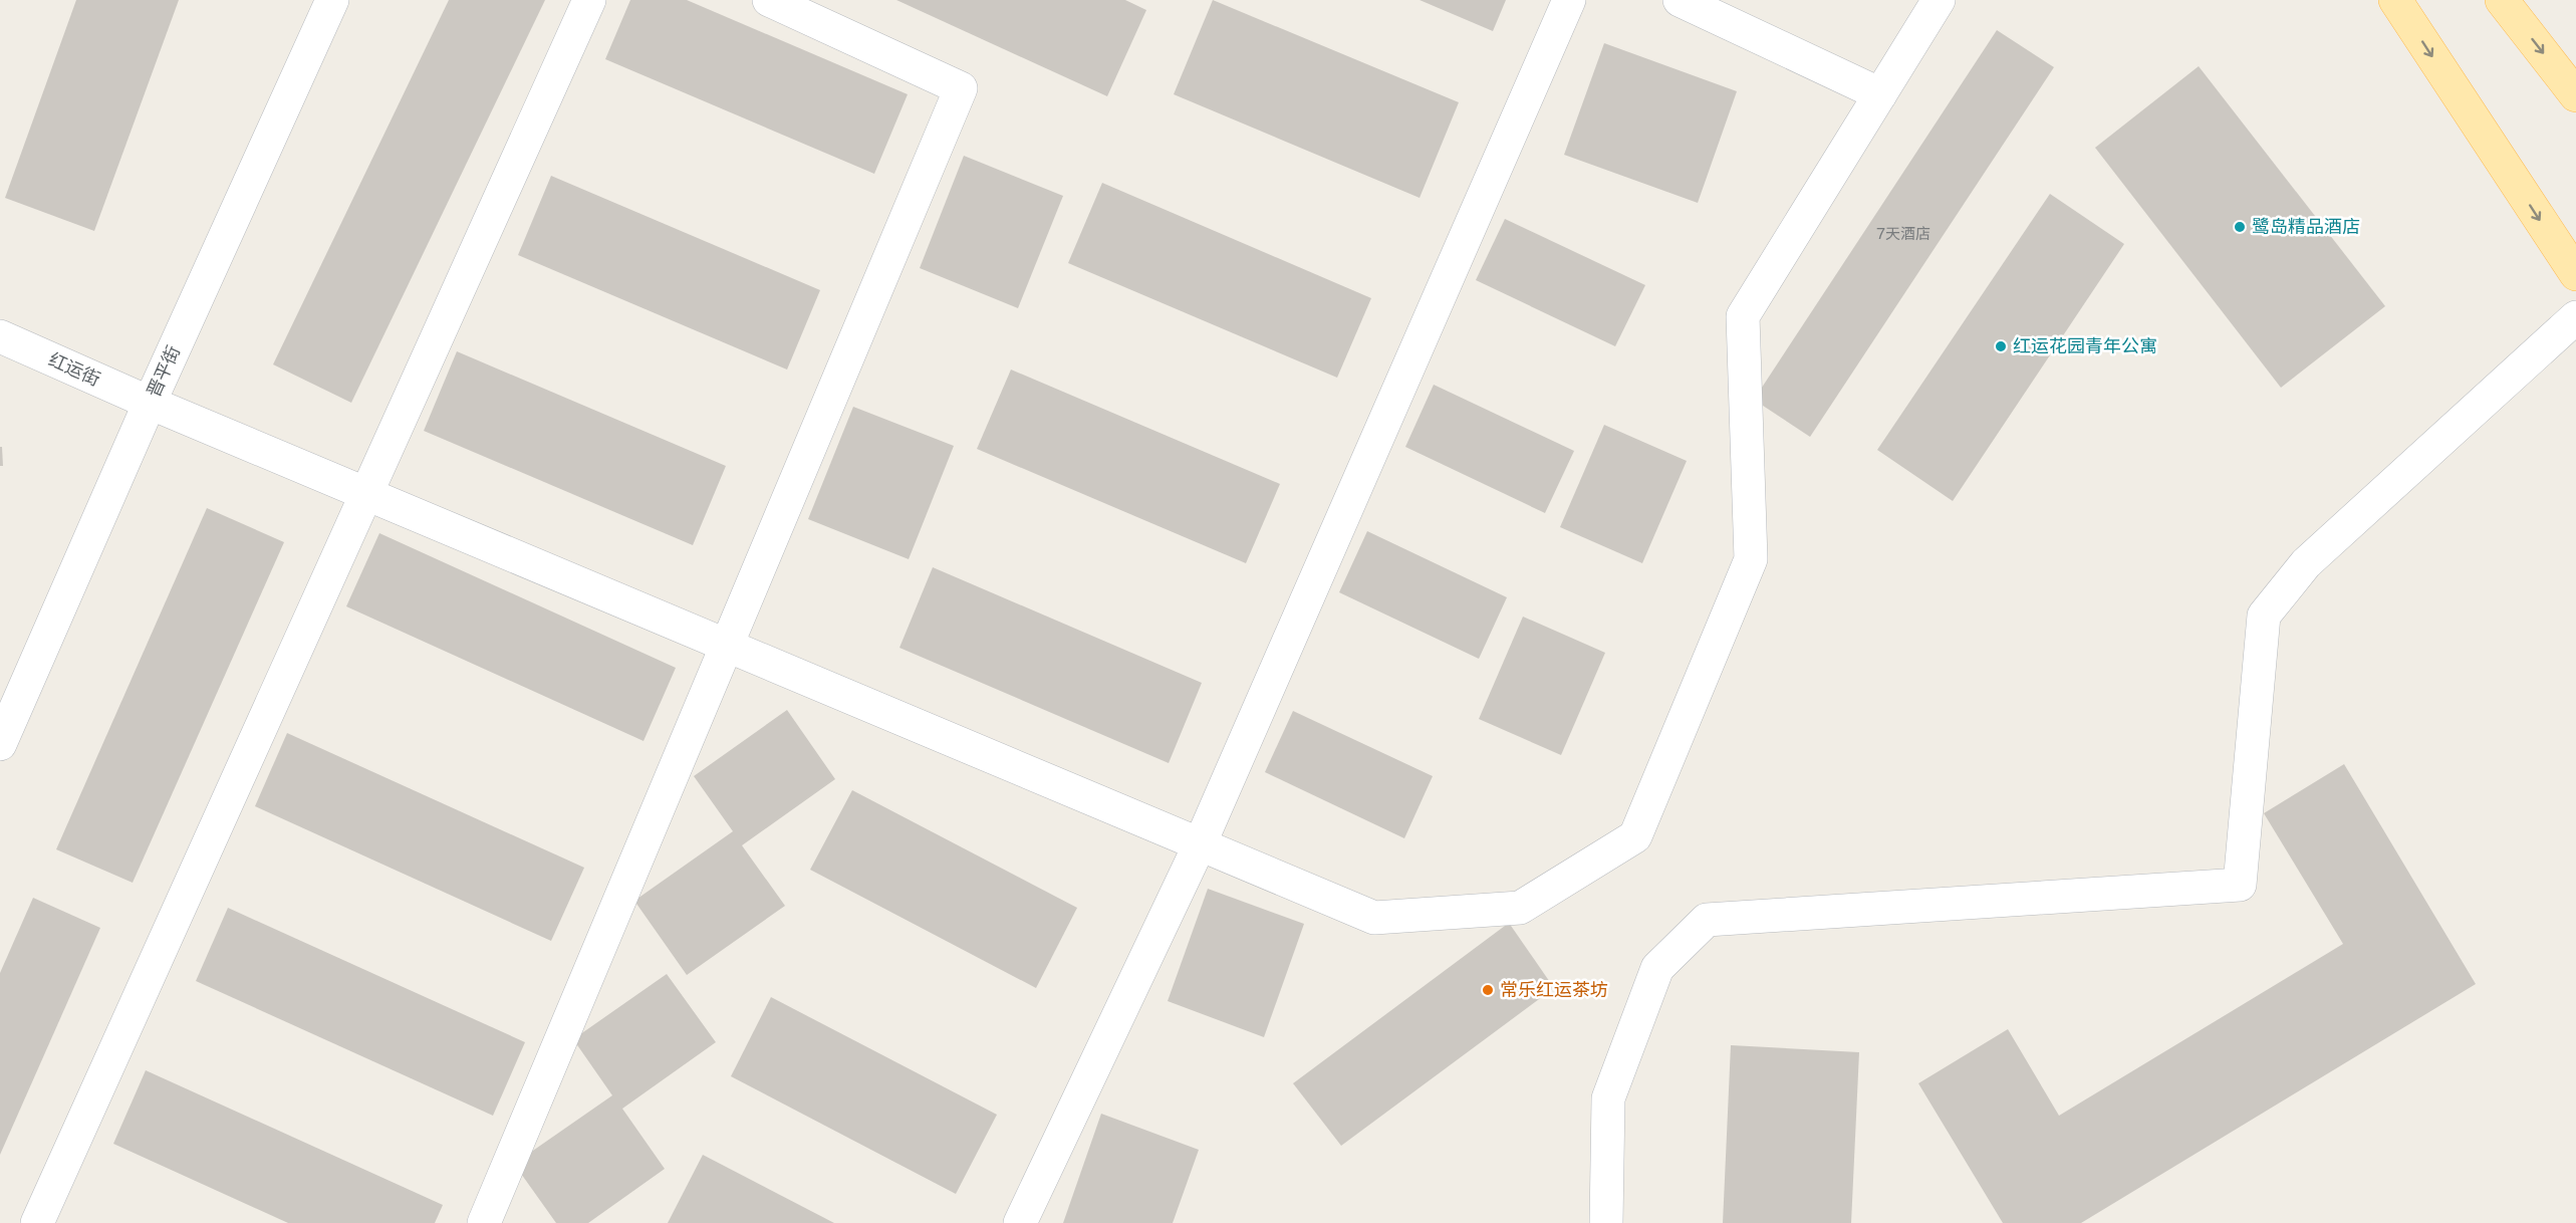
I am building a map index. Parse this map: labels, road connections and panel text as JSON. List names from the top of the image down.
{
  "streets": {
    "street": ["红运街", "晋平街"]
  },
  "crossings": [
    ["红运街", "晋平街"]
  ],
  "places": ["鹭岛精品酒店", "红运花园青年公寓", "常乐红运茶坊"],
  "house_numbers": ["7天酒店"]
}
